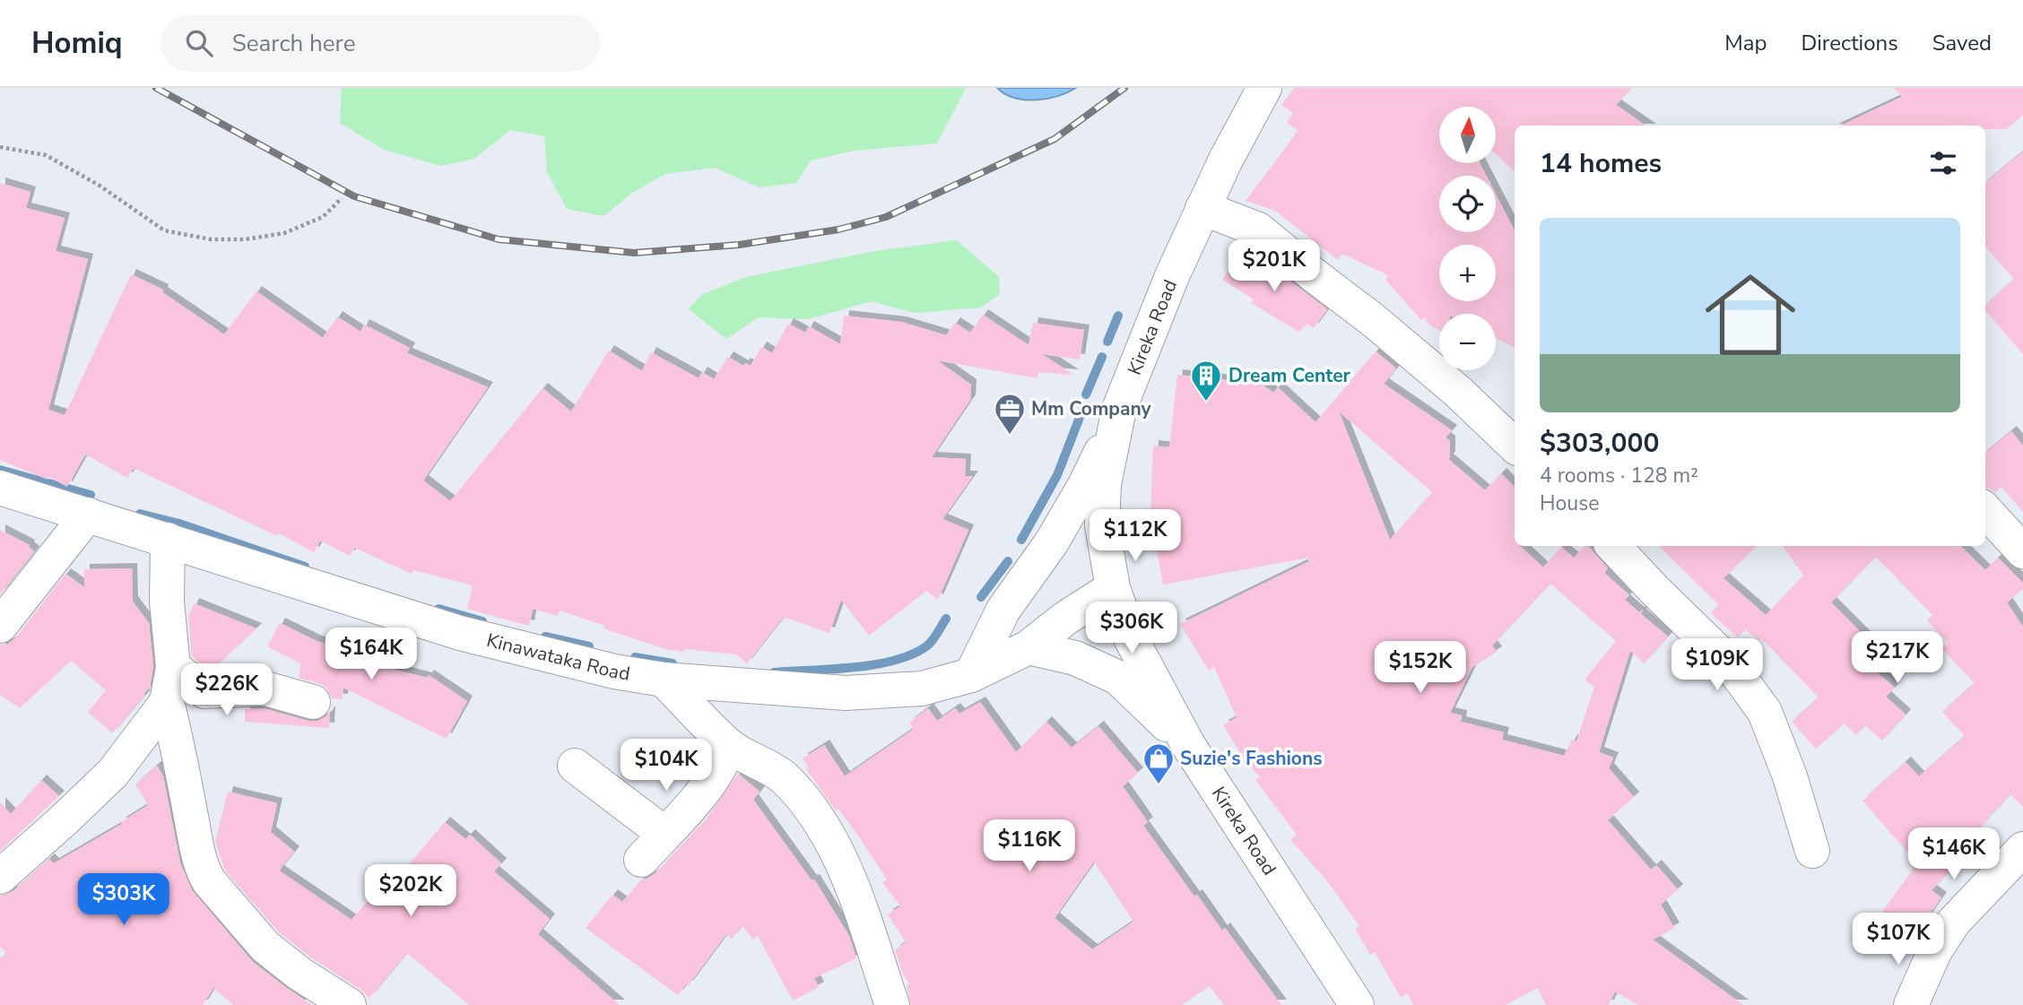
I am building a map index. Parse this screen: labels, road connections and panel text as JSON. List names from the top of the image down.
{
  "streets": {
    "street": ["Kireka Road", "Kinawataka Road"]
  },
  "crossings": [
    ["Kireka Road", "Kinawataka Road"]
  ],
  "places": {
    "building": ["Dream Center"],
    "office": ["Mm Company"],
    "shop": ["Suzie's Fashions"]
  },
  "north": "top",
  "page": {
    "header": "Homiq",
    "search": "Search here",
    "nav": ["Map", "Directions", "Saved"],
    "map_buttons": ["+", "−"],
    "heading": "14 homes",
    "list": [
      {
        "name": "$303,000",
        "note": "4 rooms · 128 m² · House"
      }
    ],
    "price": [
      "$201K",
      "$112K",
      "$306K",
      "$164K",
      "$217K",
      "$109K",
      "$152K",
      "$226K",
      "$104K",
      "$116K",
      "$146K",
      "$202K",
      "$303K",
      "$107K"
    ]
  }
}
